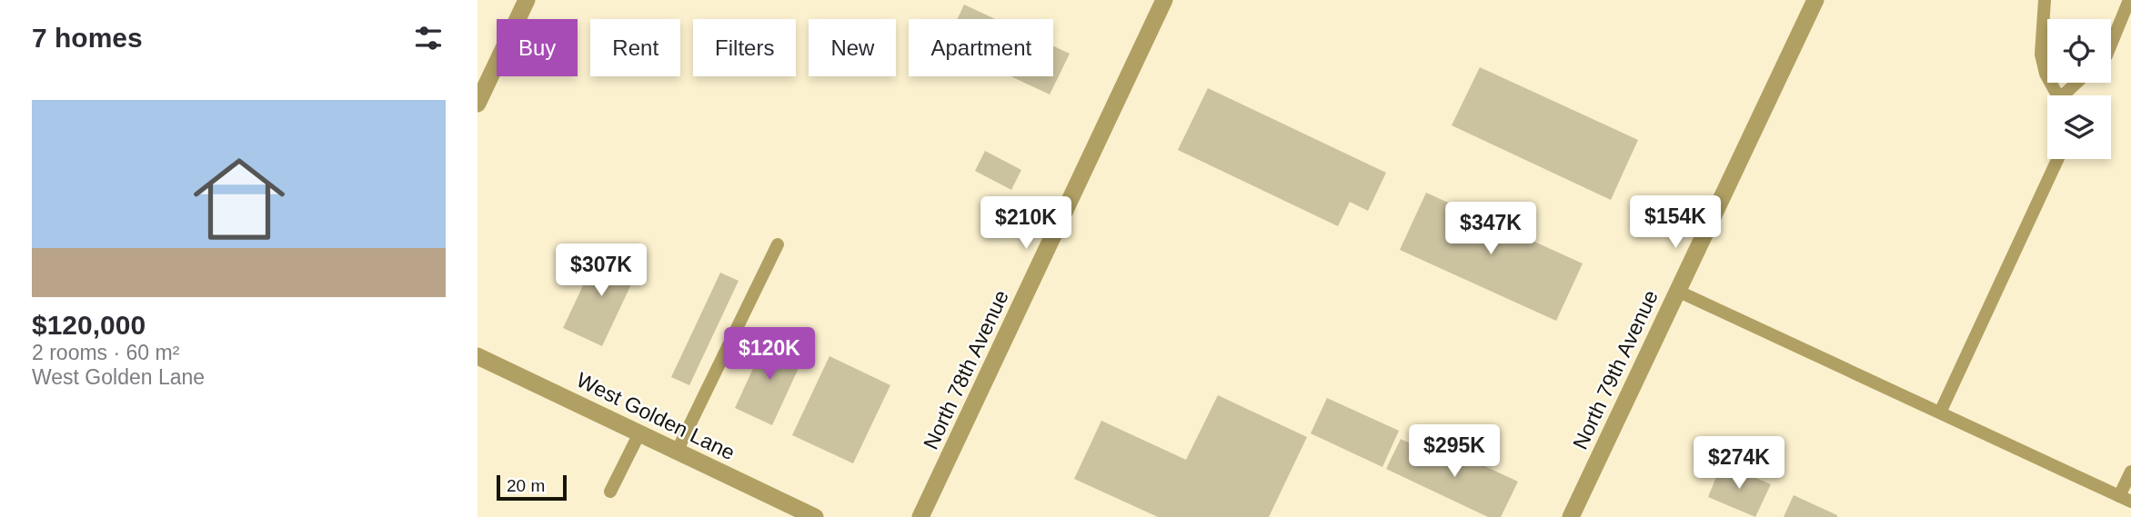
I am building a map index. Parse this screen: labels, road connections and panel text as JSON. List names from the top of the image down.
{
  "streets": {
    "street": ["North 78th Avenue", "North 79th Avenue", "West Golden Lane"]
  },
  "scale_bar": "20 m",
  "page": {
    "heading": "7 homes",
    "chip": [
      "Buy",
      "Rent",
      "Filters",
      "New",
      "Apartment"
    ],
    "list": [
      {
        "name": "$120,000",
        "note": "2 rooms · 60 m² · West Golden Lane"
      }
    ],
    "price": [
      "$154K",
      "$210K",
      "$347K",
      "$307K",
      "$120K",
      "$295K",
      "$274K"
    ],
    "scale": "20 m"
  }
}
